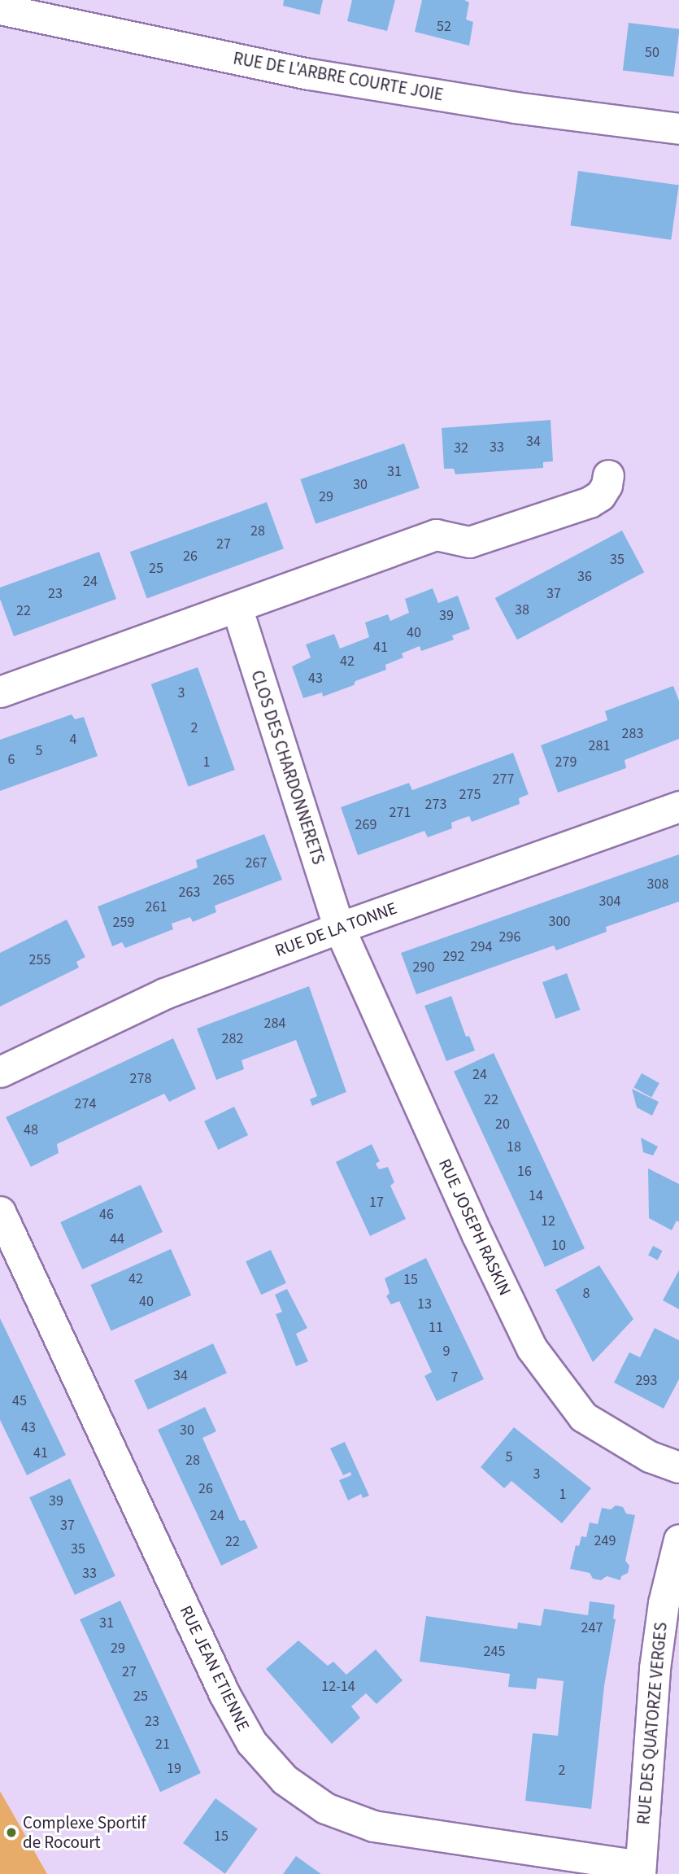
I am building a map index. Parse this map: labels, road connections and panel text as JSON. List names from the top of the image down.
{
  "streets": {
    "street": [
      "RUE DE L'ARBRE COURTE JOIE",
      "CLOS DES CHARDONNERETS",
      "RUE DE LA TONNE",
      "RUE JOSEPH RASKIN",
      "RUE JEAN ETIENNE",
      "RUE DES QUATORZE VERGES"
    ]
  },
  "crossings": [
    ["CLOS DES CHARDONNERETS", "RUE DE LA TONNE"],
    ["CLOS DES CHARDONNERETS", "RUE JOSEPH RASKIN"],
    ["RUE DE LA TONNE", "RUE JOSEPH RASKIN"],
    ["RUE JEAN ETIENNE", "RUE DES QUATORZE VERGES"]
  ],
  "places": ["Complexe Sportif de Rocourt"],
  "house_numbers": [
    "52",
    "50",
    "34",
    "33",
    "32",
    "31",
    "30",
    "29",
    "28",
    "27",
    "26",
    "35",
    "25",
    "36",
    "24",
    "23",
    "37",
    "38",
    "22",
    "39",
    "40",
    "41",
    "42",
    "43",
    "3",
    "2",
    "283",
    "4",
    "281",
    "5",
    "6",
    "1",
    "279",
    "277",
    "275",
    "273",
    "271",
    "269",
    "267",
    "265",
    "308",
    "263",
    "304",
    "261",
    "300",
    "259",
    "296",
    "294",
    "292",
    "255",
    "290",
    "284",
    "282",
    "24",
    "278",
    "22",
    "274",
    "20",
    "48",
    "18",
    "16",
    "14",
    "17",
    "46",
    "12",
    "44",
    "10",
    "42",
    "15",
    "8",
    "40",
    "13",
    "11",
    "9",
    "34",
    "7",
    "293",
    "45",
    "43",
    "30",
    "41",
    "5",
    "28",
    "3",
    "26",
    "1",
    "39",
    "24",
    "37",
    "249",
    "22",
    "35",
    "33",
    "31",
    "247",
    "29",
    "245",
    "27",
    "12-14",
    "25",
    "23",
    "21",
    "19",
    "2",
    "15"
  ]
}
